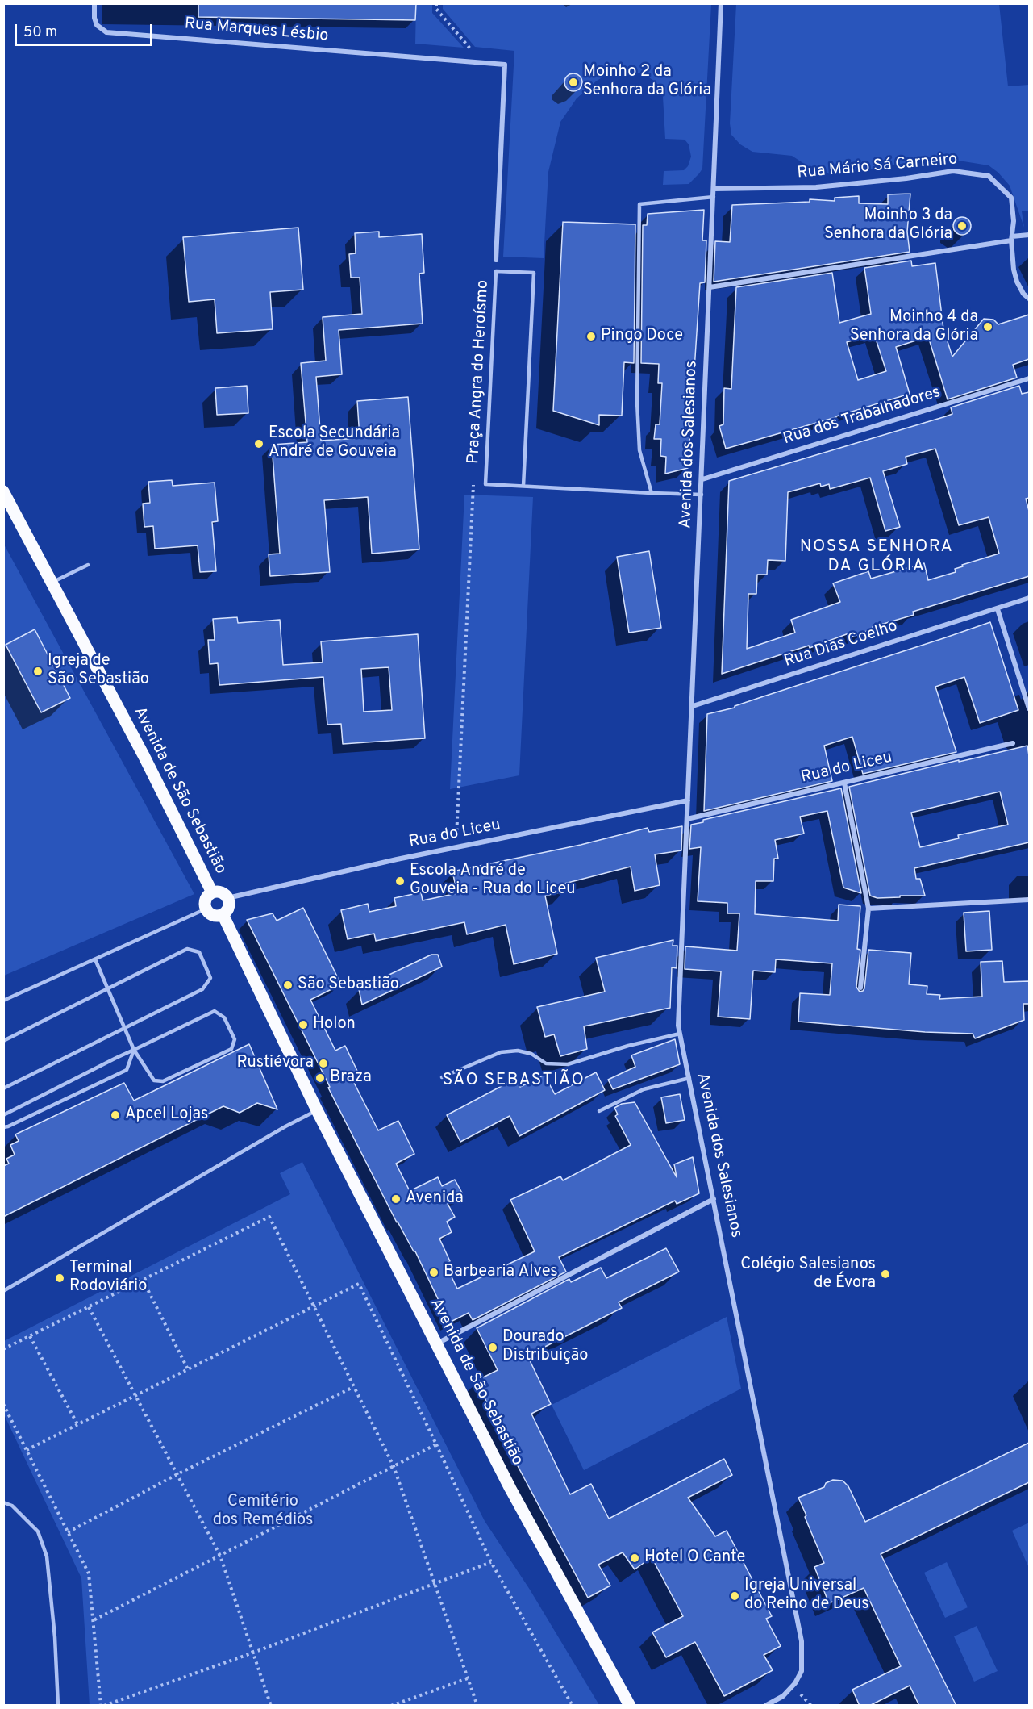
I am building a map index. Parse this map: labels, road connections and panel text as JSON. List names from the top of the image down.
{
  "streets": {
    "main road": ["Avenida de São Sebastião"],
    "street": [
      "Rua Marques Lésbio",
      "Rua Mário Sá Carneiro",
      "Rua dos Trabalhadores",
      "Avenida dos Salesianos",
      "Rua Dias Coelho",
      "Rua do Liceu"
    ],
    "lane": ["Praça Angra do Heroísmo"]
  },
  "crossings": [
    ["Rua Mário Sá Carneiro", "Avenida dos Salesianos"],
    ["Rua dos Trabalhadores", "Avenida dos Salesianos"],
    ["Avenida dos Salesianos", "Rua Dias Coelho"],
    ["Avenida dos Salesianos", "Rua do Liceu"],
    ["Rua do Liceu", "Avenida de São Sebastião"]
  ],
  "districts": ["NOSSA SENHORA DA GLÓRIA", "SÃO SEBASTIÃO"],
  "parks": ["Cemitério dos Remédios"],
  "places": [
    "Moinho 2 da Senhora da Glória",
    "Moinho 3 da Senhora da Glória",
    "Moinho 4 da Senhora da Glória",
    "Pingo Doce",
    "Escola Secundária André de Gouveia",
    "Igreja de São Sebastião",
    "Escola André de Gouveia - Rua do Liceu",
    "São Sebastião",
    "Holon",
    "Rustiévora",
    "Braza",
    "Apcel Lojas",
    "Avenida",
    "Barbearia Alves",
    "Colégio Salesianos de Évora",
    "Terminal Rodoviário",
    "Dourado Distribuição",
    "Hotel O Cante",
    "Igreja Universal do Reino de Deus"
  ],
  "scale_bar": "50 m"
}
